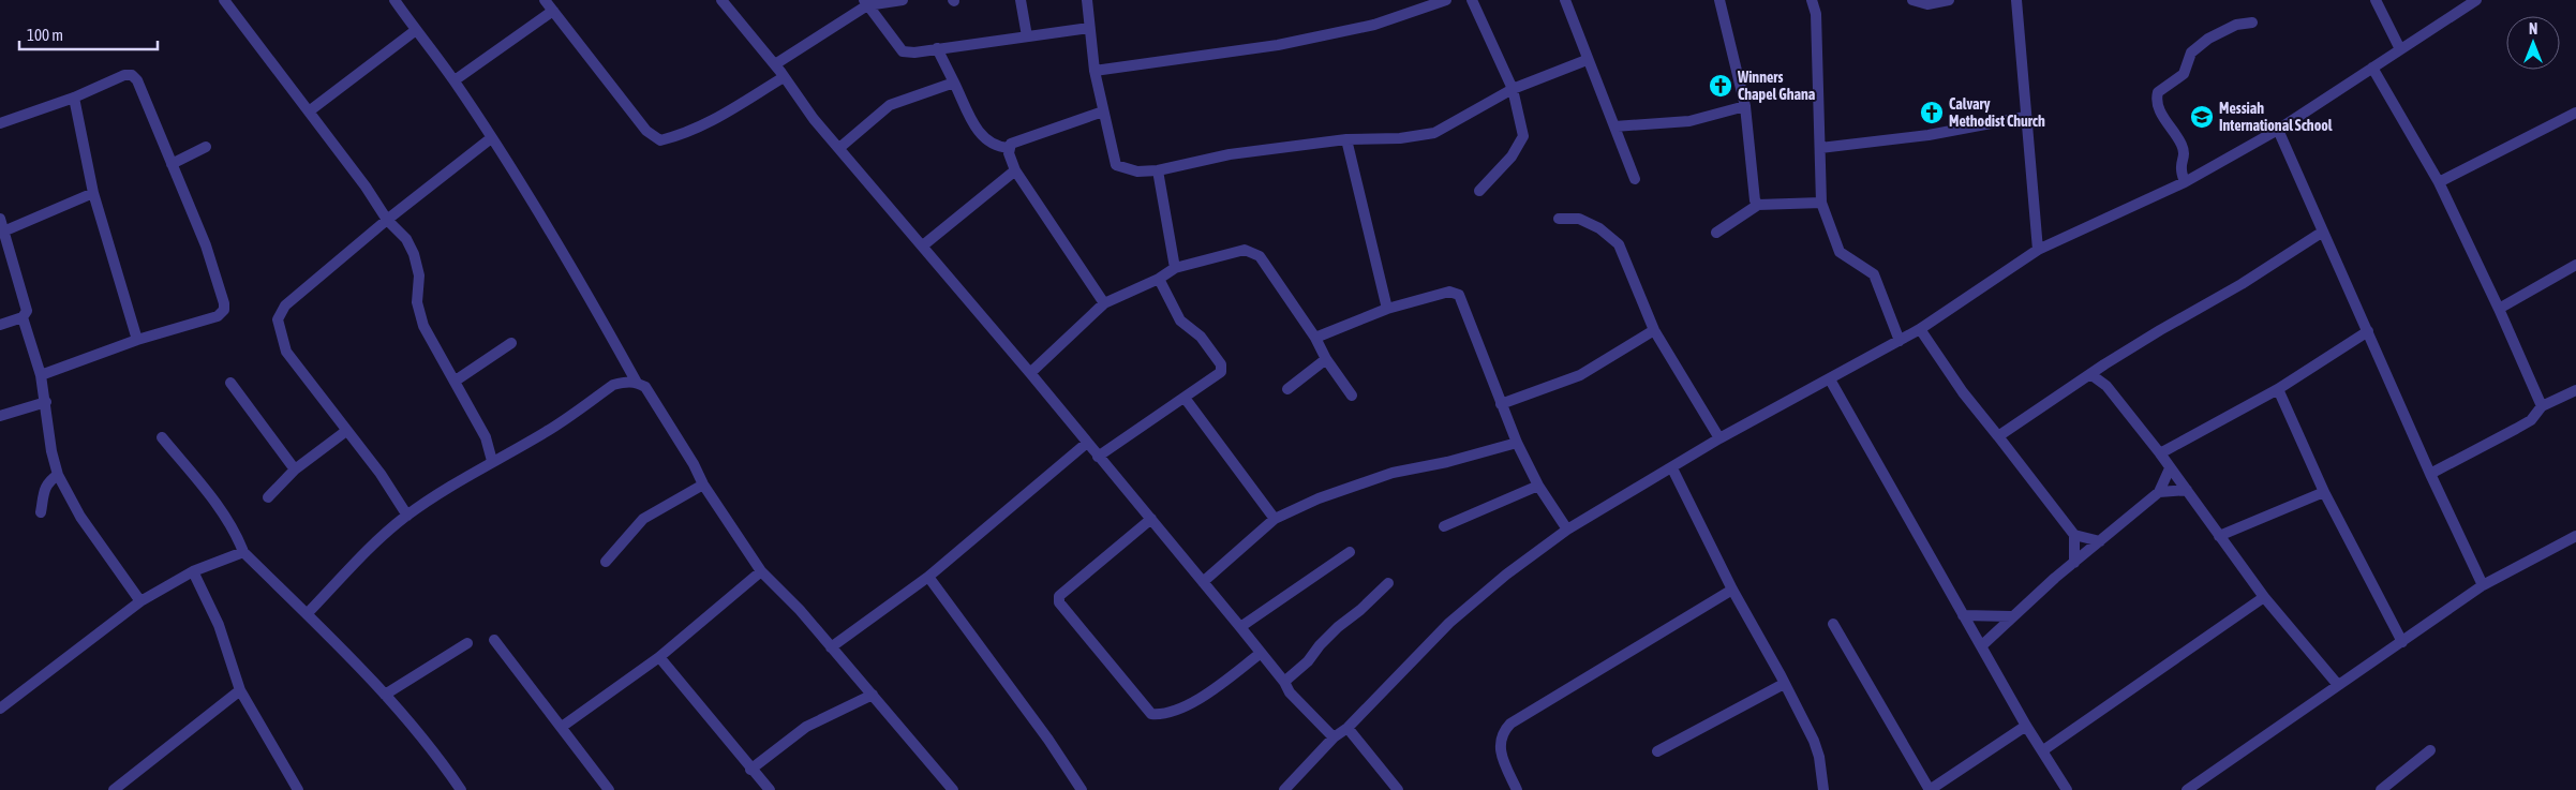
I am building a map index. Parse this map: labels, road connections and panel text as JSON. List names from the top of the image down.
{
  "places": {
    "church": ["Winners Chapel Ghana", "Calvary Methodist Church"],
    "school or university": ["Messiah International School"]
  },
  "scale_bar": "100 m",
  "north": "top"
}
